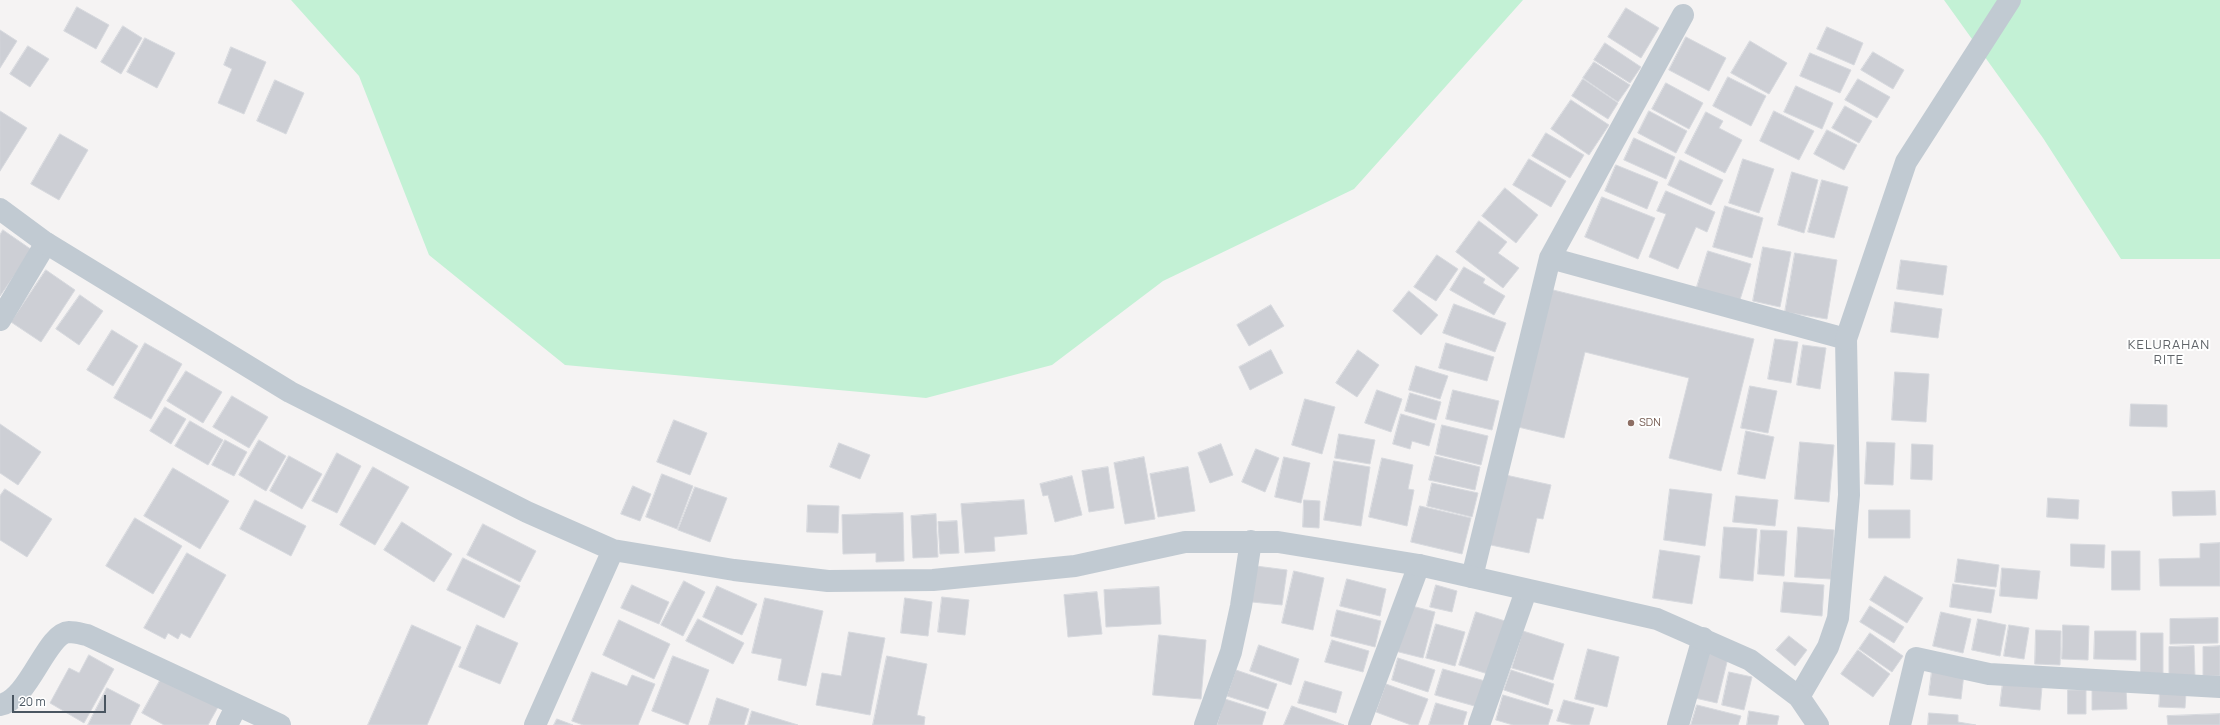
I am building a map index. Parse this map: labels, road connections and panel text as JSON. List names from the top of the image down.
{
  "districts": ["KELURAHAN RITE"],
  "places": ["SDN"],
  "scale_bar": "20 m"
}
